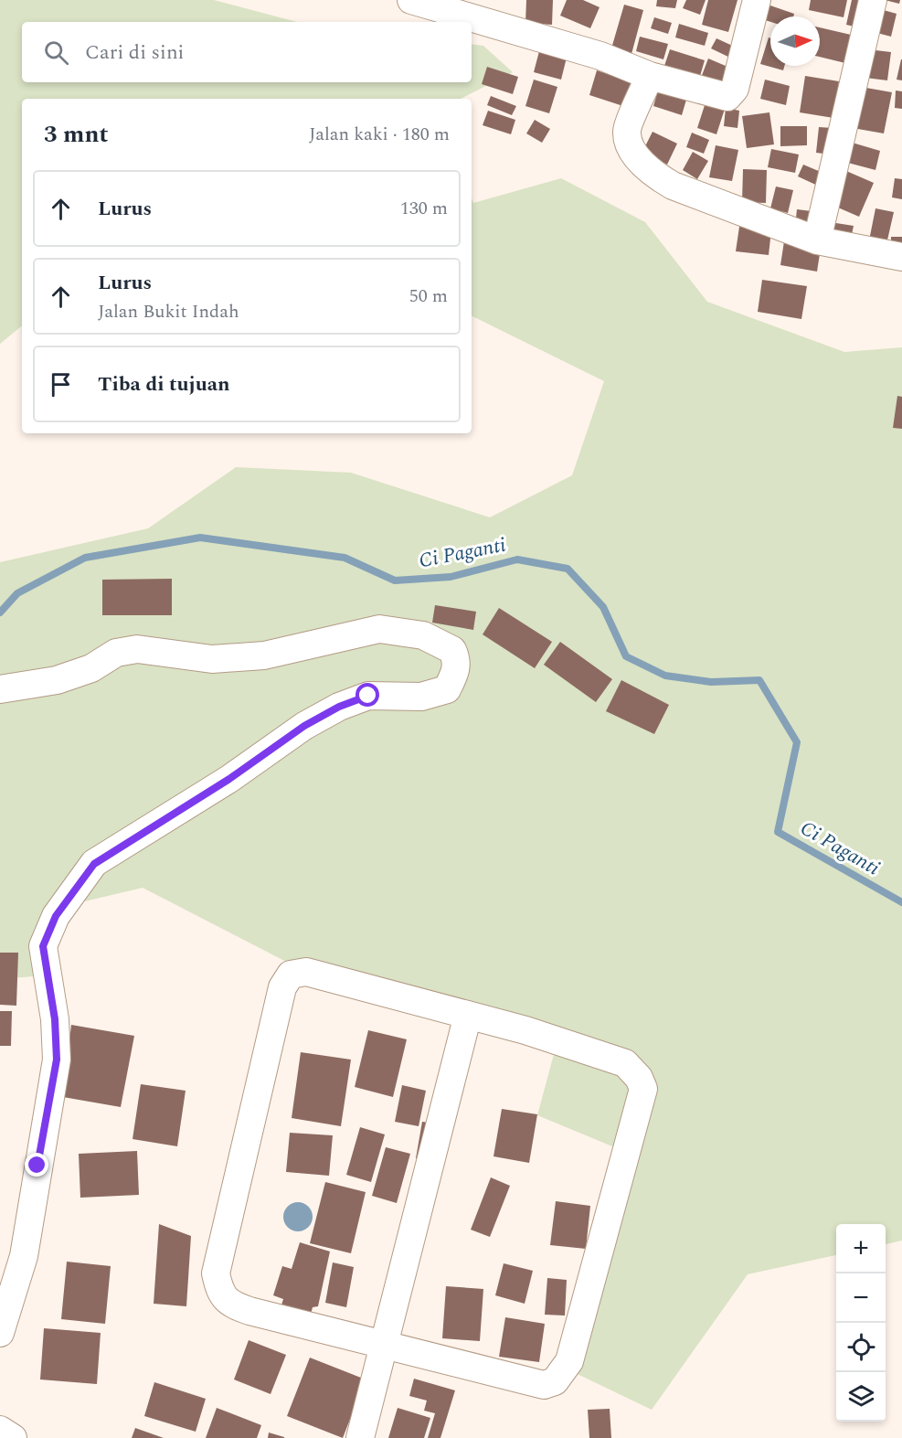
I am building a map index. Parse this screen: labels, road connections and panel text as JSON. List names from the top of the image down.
{
  "water": ["Ci Paganti"],
  "north": "right",
  "page": {
    "search": "Cari di sini",
    "heading": ["3 mnt", "Jalan kaki · 180 m"],
    "list": [
      ["Lurus", "130 m"],
      ["Lurus", "Jalan Bukit Indah", "50 m"],
      "Tiba di tujuan"
    ],
    "map_buttons": ["+", "−"]
  }
}
